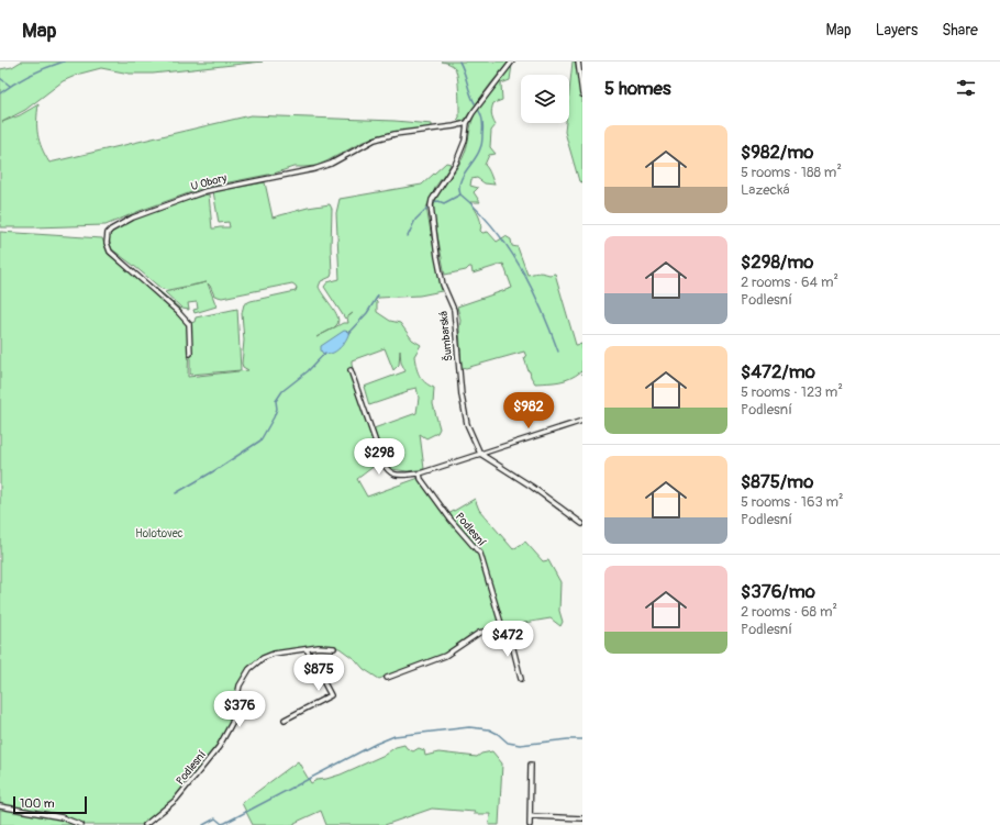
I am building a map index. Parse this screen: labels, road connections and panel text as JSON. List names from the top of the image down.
{
  "streets": {
    "street": ["U Obory", "Šumbarská", "Podlesní"]
  },
  "crossings": [
    ["U Obory", "Šumbarská"]
  ],
  "parks": ["Holotovec"],
  "scale_bar": "100 m",
  "page": {
    "header": "Map",
    "nav": ["Map", "Layers", "Share"],
    "heading": "5 homes",
    "list": [
      {
        "name": "$982/mo",
        "note": "5 rooms · 188 m² · Lazecká"
      },
      {
        "name": "$298/mo",
        "note": "2 rooms · 64 m² · Podlesní"
      },
      {
        "name": "$472/mo",
        "note": "5 rooms · 123 m² · Podlesní"
      },
      {
        "name": "$875/mo",
        "note": "5 rooms · 163 m² · Podlesní"
      },
      {
        "name": "$376/mo",
        "note": "2 rooms · 68 m² · Podlesní"
      }
    ],
    "price": [
      "$982",
      "$298",
      "$472",
      "$875",
      "$376"
    ],
    "scale": "100 m"
  }
}
